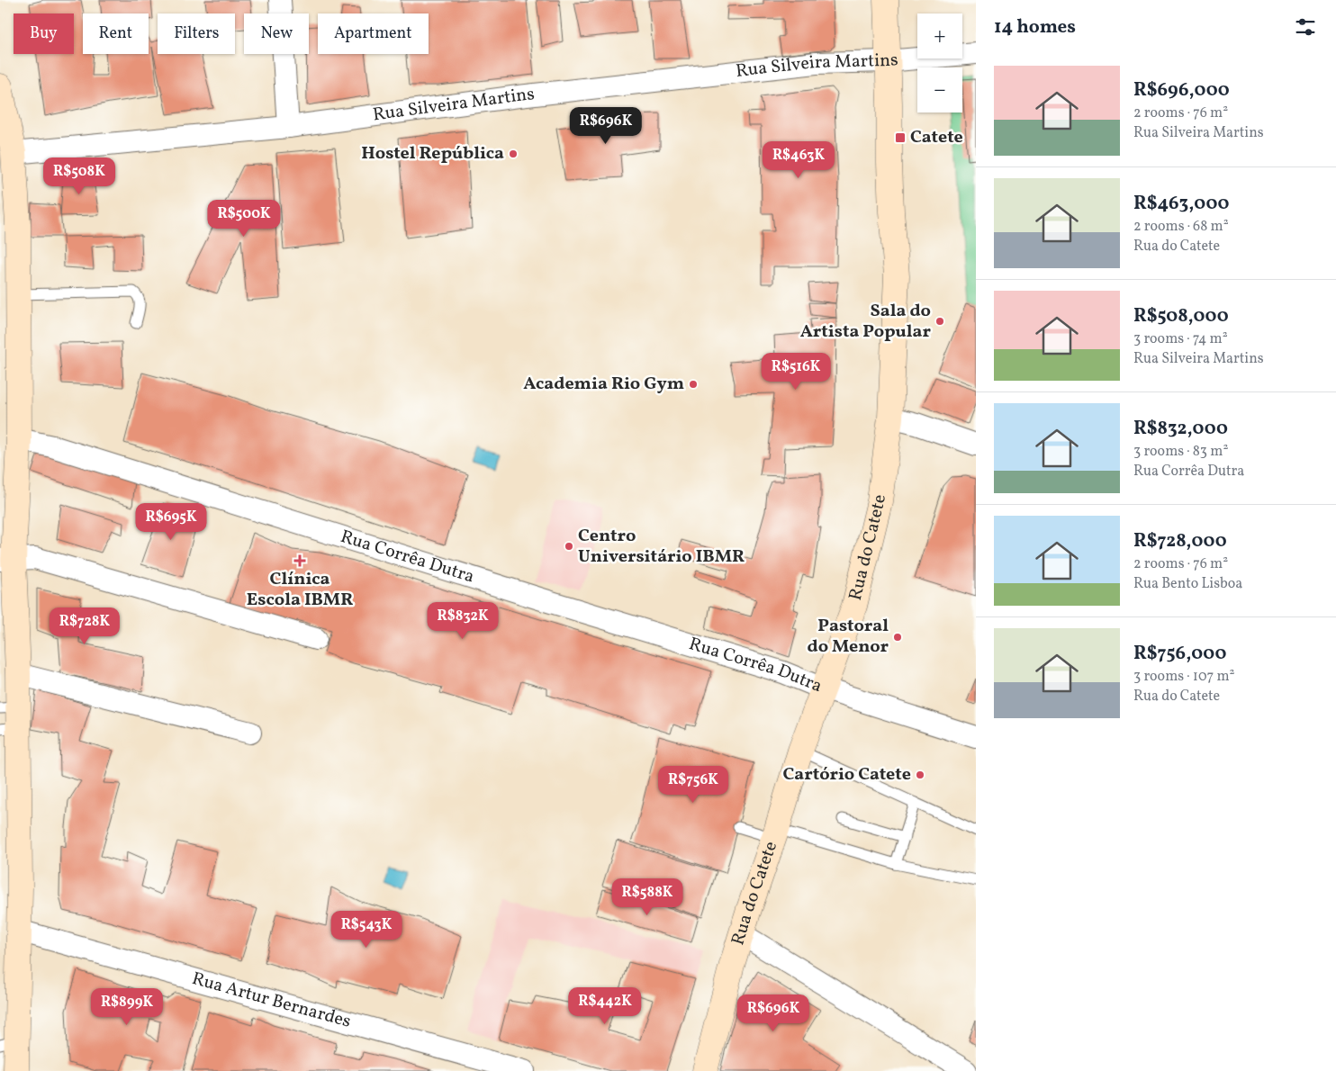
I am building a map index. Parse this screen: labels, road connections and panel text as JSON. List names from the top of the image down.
{
  "streets": {
    "main road": ["Rua do Catete"],
    "street": ["Rua Silveira Martins", "Rua Corrêa Dutra", "Rua Artur Bernardes"]
  },
  "crossings": [
    ["Rua Silveira Martins", "Rua do Catete"],
    ["Rua do Catete", "Rua Corrêa Dutra"]
  ],
  "places": {
    "transit": ["Catete"],
    "other": [
      "Hostel República",
      "Sala do Artista Popular",
      "Academia Rio Gym",
      "Centro Universitário IBMR",
      "Pastoral do Menor",
      "Cartório Catete"
    ],
    "health": ["Clínica Escola IBMR"]
  },
  "page": {
    "heading": "14 homes",
    "map_buttons": ["+", "−"],
    "chip": [
      "Buy",
      "Rent",
      "Filters",
      "New",
      "Apartment"
    ],
    "list": [
      {
        "name": "R$696,000",
        "note": "2 rooms · 76 m² · Rua Silveira Martins"
      },
      {
        "name": "R$463,000",
        "note": "2 rooms · 68 m² · Rua do Catete"
      },
      {
        "name": "R$508,000",
        "note": "3 rooms · 74 m² · Rua Silveira Martins"
      },
      {
        "name": "R$832,000",
        "note": "3 rooms · 83 m² · Rua Corrêa Dutra"
      },
      {
        "name": "R$728,000",
        "note": "2 rooms · 76 m² · Rua Bento Lisboa"
      },
      {
        "name": "R$756,000",
        "note": "3 rooms · 107 m² · Rua do Catete"
      }
    ],
    "price": [
      "R$696K",
      "R$463K",
      "R$508K",
      "R$500K",
      "R$516K",
      "R$695K",
      "R$832K",
      "R$728K",
      "R$756K",
      "R$588K",
      "R$543K",
      "R$442K",
      "R$899K",
      "R$696K"
    ]
  }
}
